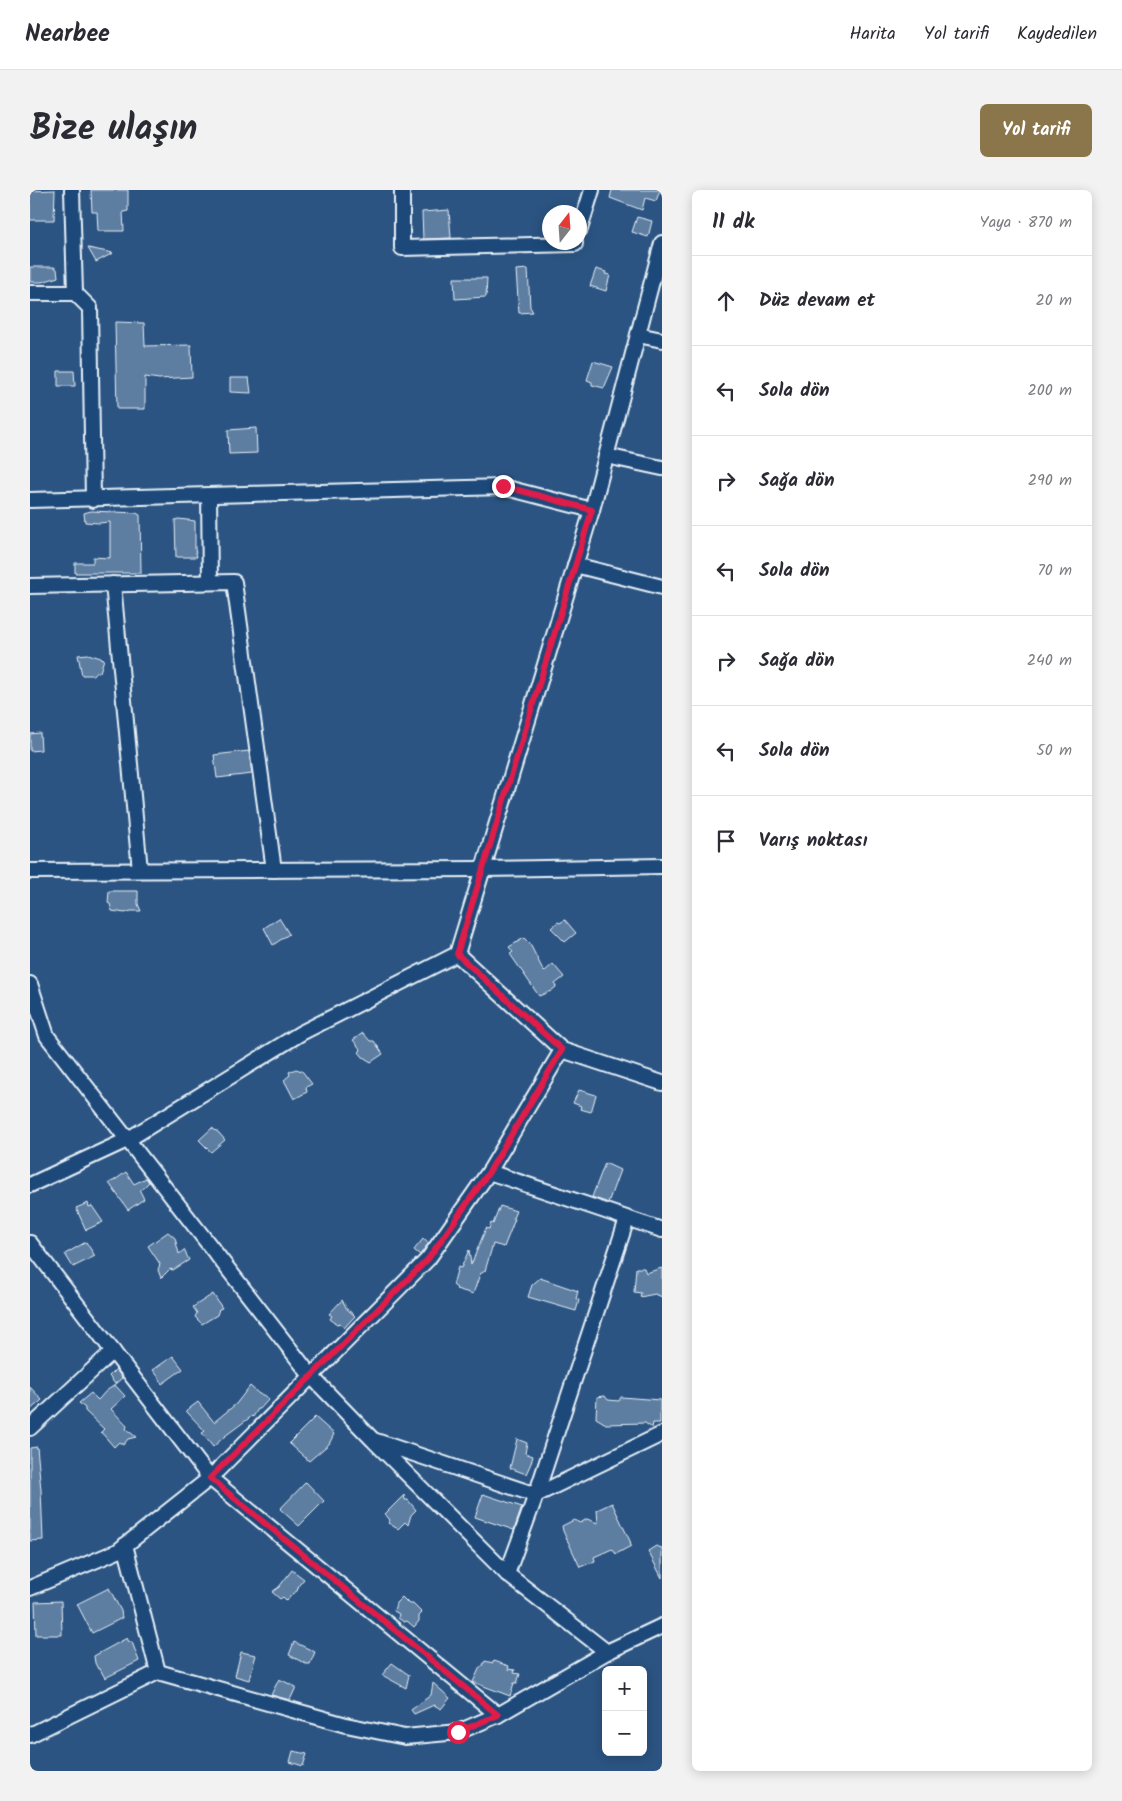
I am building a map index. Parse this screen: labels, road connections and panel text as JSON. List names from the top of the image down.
{
  "north": "top",
  "page": {
    "header": "Nearbee",
    "nav": ["Harita", "Yol tarifi", "Kaydedilen"],
    "title": "Bize ulaşın",
    "buttons": "Yol tarifi",
    "heading": ["11 dk", "Yaya · 870 m"],
    "list": [
      ["Düz devam et", "20 m"],
      ["Sola dön", "200 m"],
      ["Sağa dön", "290 m"],
      ["Sola dön", "70 m"],
      ["Sağa dön", "240 m"],
      ["Sola dön", "50 m"],
      "Varış noktası"
    ],
    "map_buttons": ["+", "−"]
  }
}
